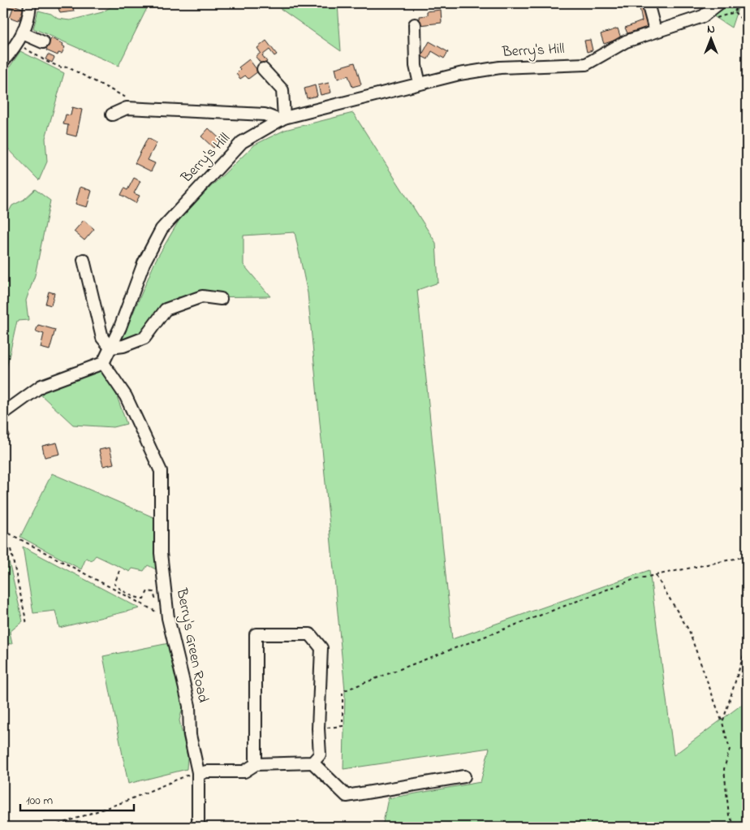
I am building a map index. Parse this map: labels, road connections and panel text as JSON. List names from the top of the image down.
{
  "streets": {
    "street": ["Berry's Hill", "Berry's Green Road"]
  },
  "crossings": [
    ["Berry's Hill", "Berry's Green Road"]
  ],
  "scale_bar": "100 m",
  "north": "top"
}
